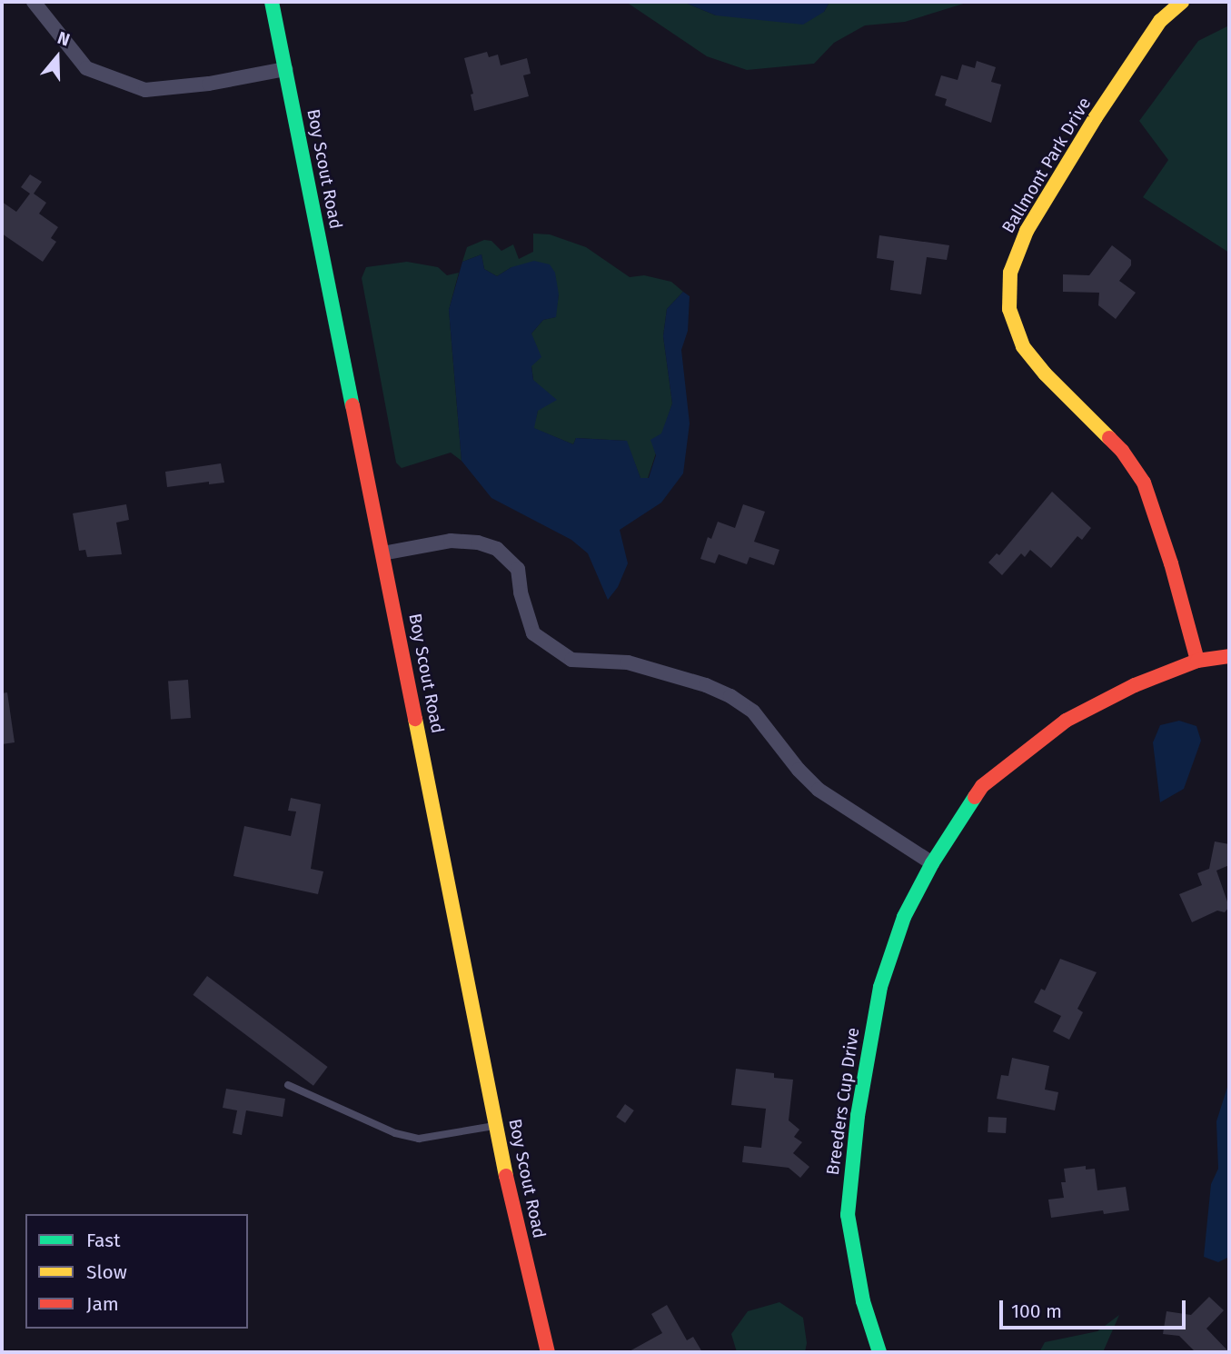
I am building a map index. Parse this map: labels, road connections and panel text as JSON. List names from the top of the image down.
{
  "streets": {
    "street": ["Ballmont Park Drive", "Boy Scout Road", "Breeders Cup Drive"]
  },
  "crossings": [
    ["Ballmont Park Drive", "Breeders Cup Drive"]
  ],
  "legend": ["Fast", "Slow", "Jam"],
  "scale_bar": "100 m",
  "north": "top"
}
